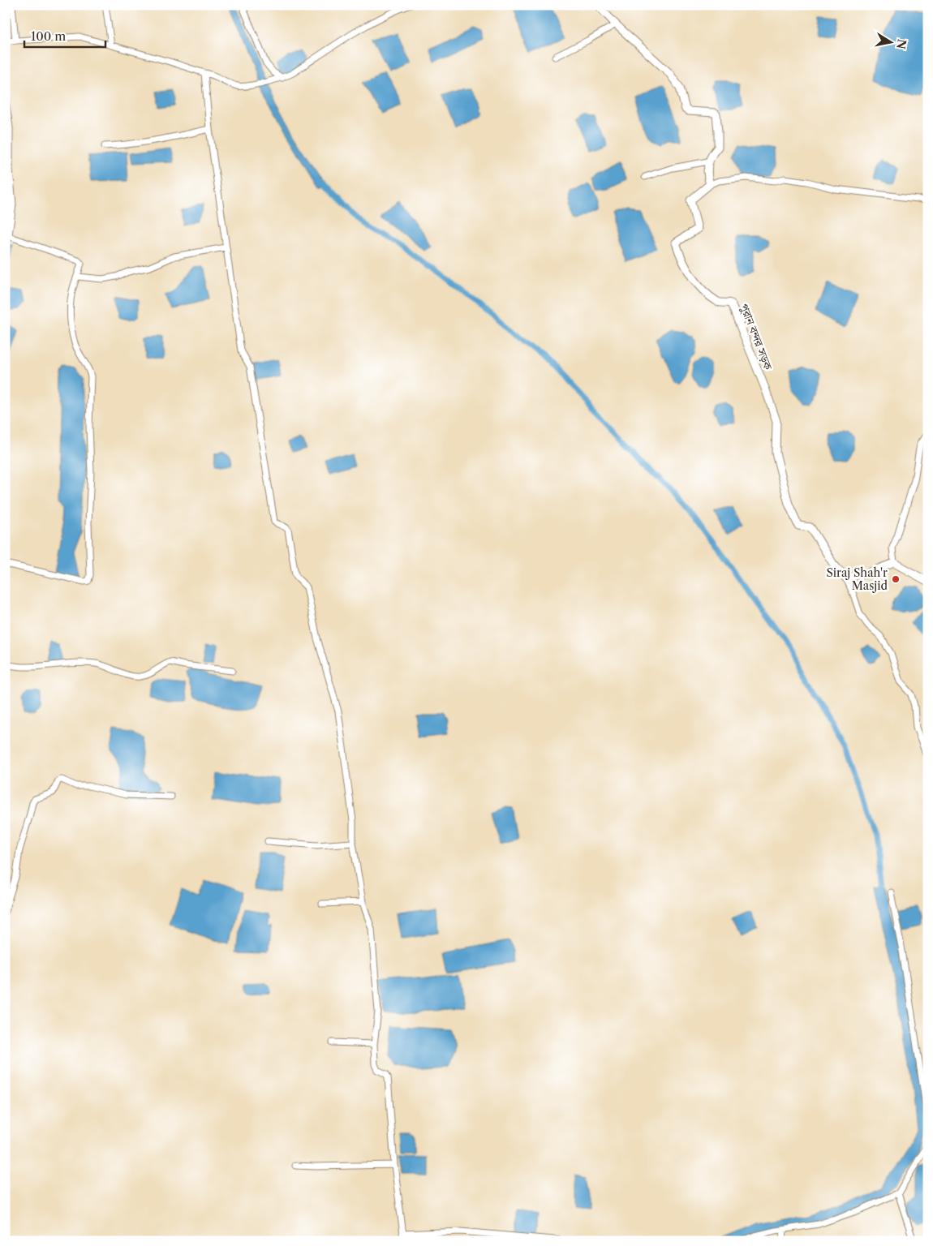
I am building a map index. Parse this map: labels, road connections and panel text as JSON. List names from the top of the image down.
{
  "streets": {
    "street": ["পুরান বন্দর সড়ক"]
  },
  "places": ["Siraj Shah'r Masjid"],
  "scale_bar": "100 m",
  "north": "right"
}
